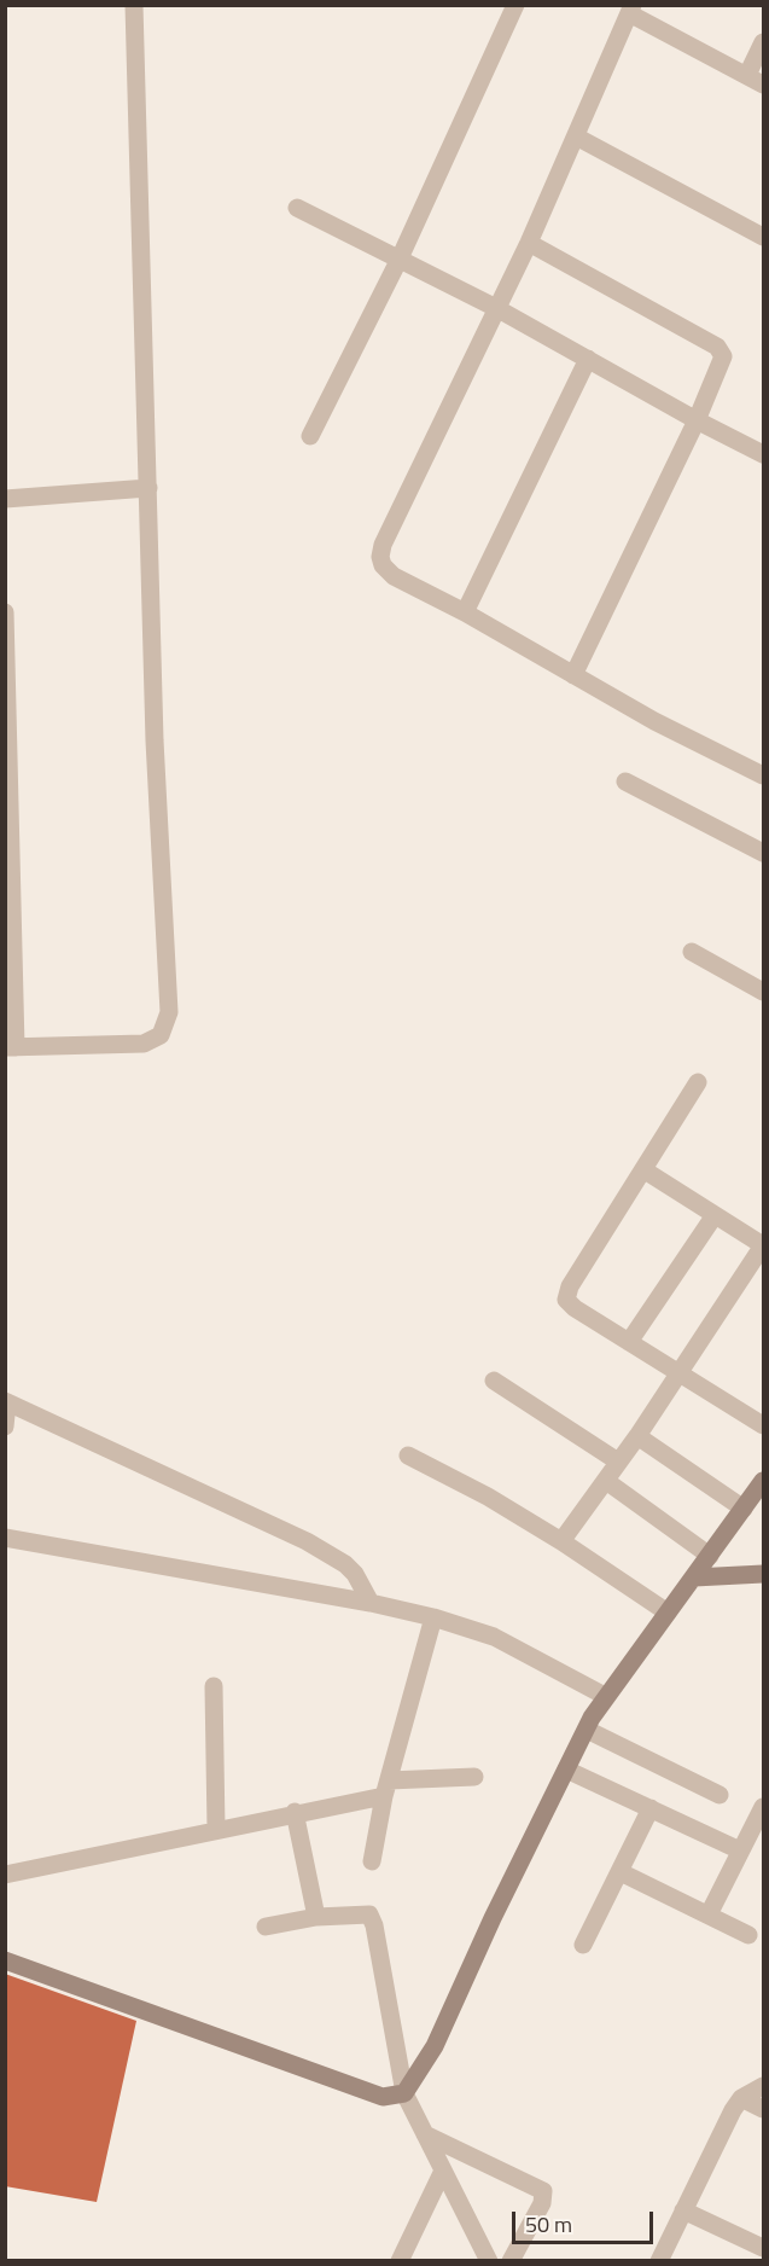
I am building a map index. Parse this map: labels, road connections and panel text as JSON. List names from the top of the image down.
{
  "scale_bar": "50 m"
}
